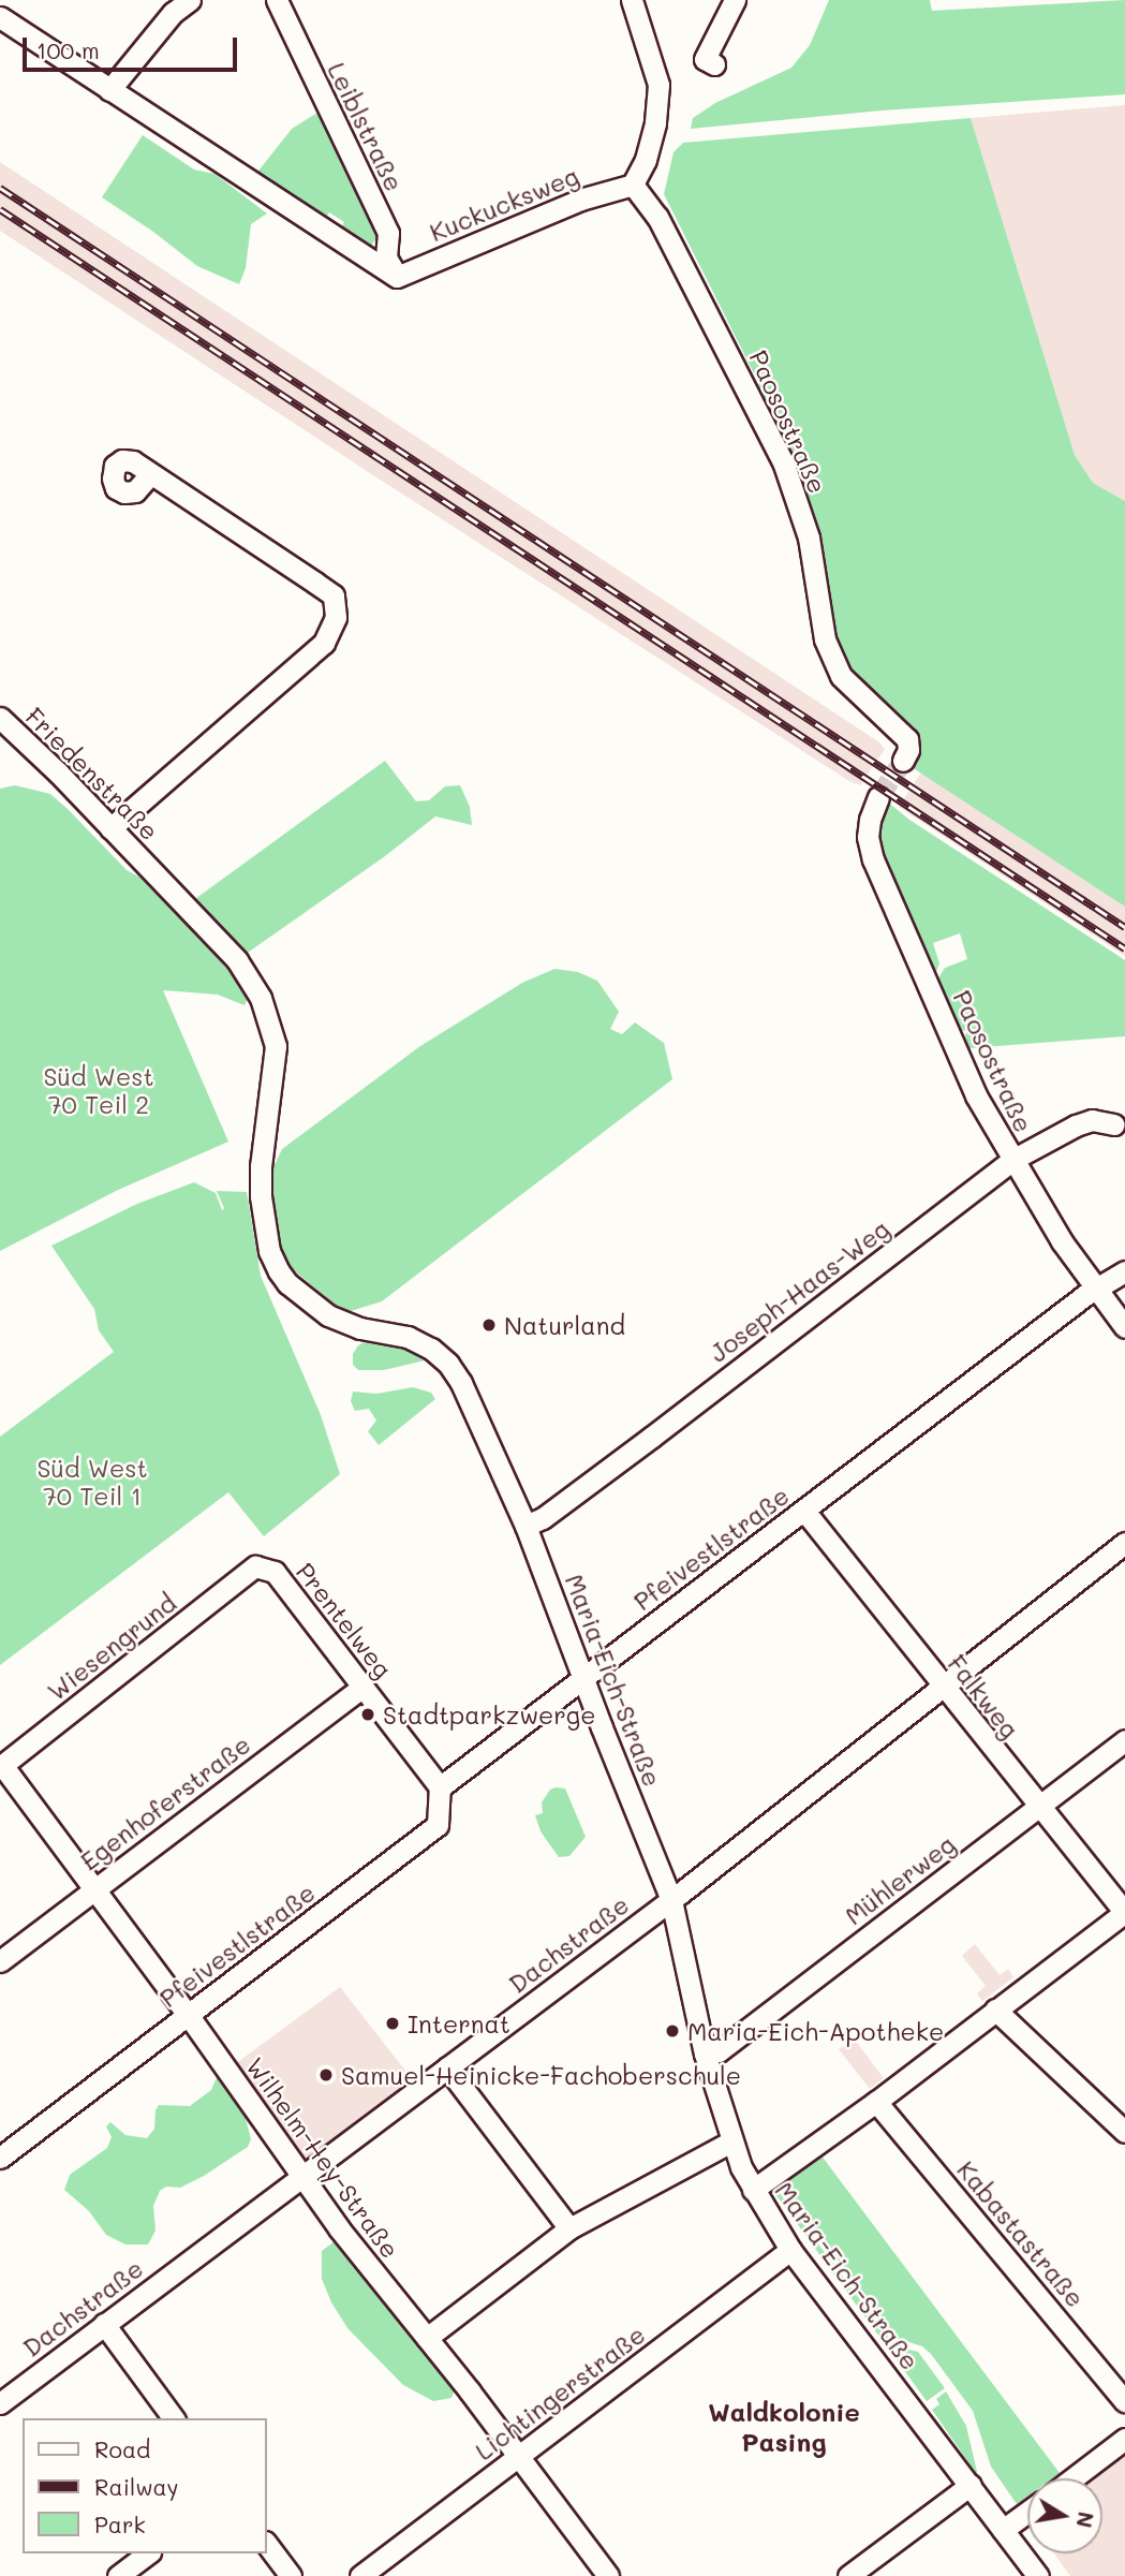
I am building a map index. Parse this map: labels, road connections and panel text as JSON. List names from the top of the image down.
{
  "streets": {
    "street": [
      "Leiblstraße",
      "Kuckucksweg",
      "Paosostraße",
      "Friedenstraße",
      "Joseph-Haas-Weg",
      "Pfeivestlstraße",
      "Prentelweg",
      "Wiesengrund",
      "Maria-Eich-Straße",
      "Falkweg",
      "Egenhoferstraße",
      "Mühlerweg",
      "Dachstraße",
      "Wilhelm-Hey-Straße",
      "Kabastastraße",
      "Lichtingerstraße"
    ]
  },
  "crossings": [
    ["Leiblstraße", "Kuckucksweg"],
    ["Kuckucksweg", "Paosostraße"],
    ["Paosostraße", "Joseph-Haas-Weg"],
    ["Paosostraße", "Pfeivestlstraße"],
    ["Friedenstraße", "Maria-Eich-Straße"],
    ["Joseph-Haas-Weg", "Maria-Eich-Straße"],
    ["Pfeivestlstraße", "Prentelweg"],
    ["Pfeivestlstraße", "Maria-Eich-Straße"],
    ["Pfeivestlstraße", "Falkweg"],
    ["Pfeivestlstraße", "Wilhelm-Hey-Straße"],
    ["Prentelweg", "Wiesengrund"],
    ["Prentelweg", "Egenhoferstraße"],
    ["Wiesengrund", "Wilhelm-Hey-Straße"],
    ["Maria-Eich-Straße", "Mühlerweg"],
    ["Maria-Eich-Straße", "Dachstraße"],
    ["Maria-Eich-Straße", "Lichtingerstraße"],
    ["Falkweg", "Mühlerweg"],
    ["Falkweg", "Dachstraße"],
    ["Egenhoferstraße", "Wilhelm-Hey-Straße"],
    ["Dachstraße", "Wilhelm-Hey-Straße"],
    ["Wilhelm-Hey-Straße", "Lichtingerstraße"]
  ],
  "districts": ["Waldkolonie Pasing"],
  "parks": ["Süd West 70 Teil 2", "Süd West 70 Teil 1"],
  "places": [
    "Naturland",
    "Stadtparkzwerge",
    "Internat",
    "Maria-Eich-Apotheke",
    "Samuel-Heinicke-Fachoberschule"
  ],
  "legend": ["Road", "Railway", "Park"],
  "scale_bar": "100 m",
  "north": "right"
}
